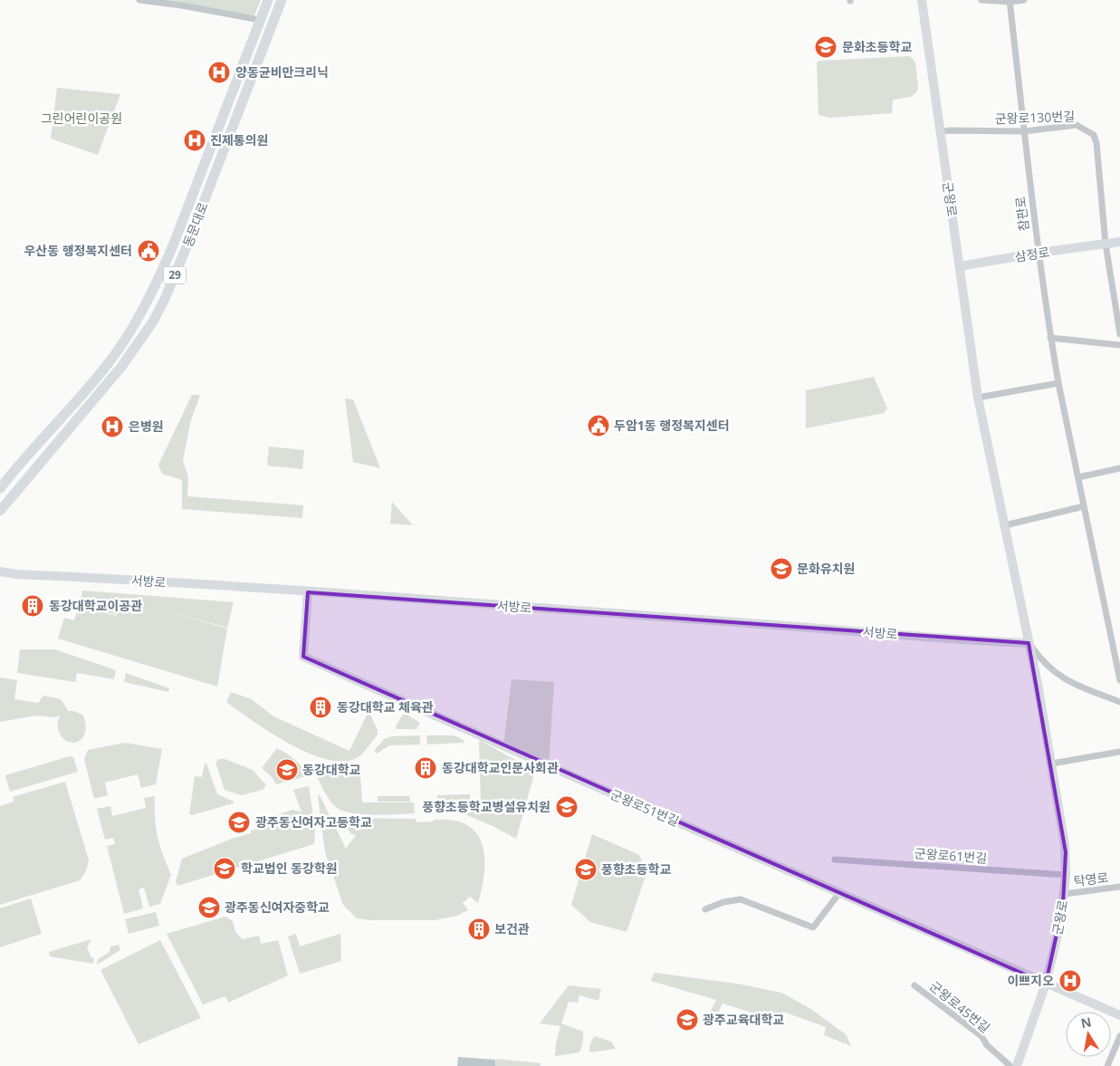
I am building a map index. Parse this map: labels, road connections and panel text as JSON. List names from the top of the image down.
{
  "streets": {
    "main road": [
      "군왕로",
      "동문대로",
      "삼정로",
      "29",
      "서방로",
      "군왕로51번길"
    ],
    "street": [
      "군왕로130번길",
      "참판로",
      "군왕로61번길",
      "탁영로",
      "군왕로45번길"
    ]
  },
  "crossings": [
    ["군왕로130번길", "군왕로"],
    ["군왕로130번길", "참판로"],
    ["군왕로130번길", "삼정로"],
    ["군왕로", "삼정로"],
    ["군왕로", "서방로"],
    ["군왕로", "군왕로51번길"],
    ["군왕로", "군왕로61번길"],
    ["군왕로", "탁영로"],
    ["군왕로", "군왕로45번길"],
    ["참판로", "삼정로"],
    ["서방로", "군왕로51번길"]
  ],
  "parks": ["그린어린이공원"],
  "places": {
    "school or university": [
      "문화초등학교",
      "문화유치원",
      "동강대학교",
      "풍향초등학교병설유치원",
      "광주동신여자고등학교",
      "학교법인 동강학원",
      "풍향초등학교",
      "광주동신여자중학교",
      "광주교육대학교"
    ],
    "hospital": [
      "양동균비만크리닉",
      "진제통의원",
      "은병원",
      "이쁘지오"
    ],
    "public building": ["우산동 행정복지센터", "두암1동 행정복지센터"],
    "building": [
      "동강대학교이공관",
      "동강대학교 체육관",
      "동강대학교인문사회관",
      "보건관"
    ]
  },
  "north": "top"
}
